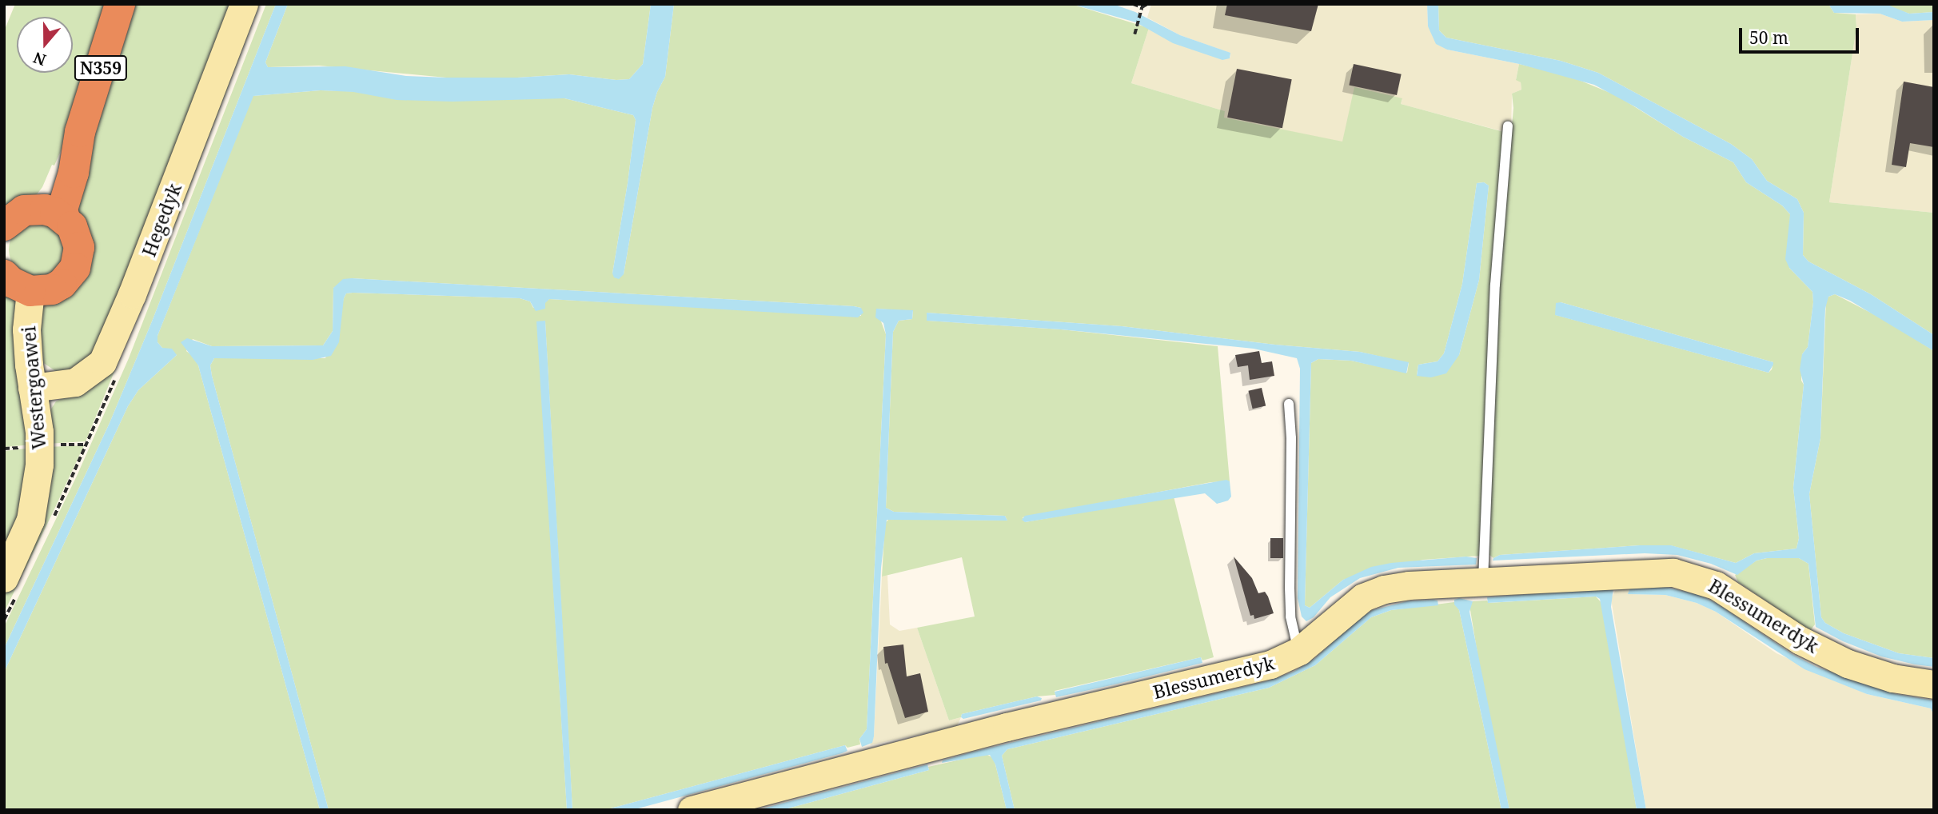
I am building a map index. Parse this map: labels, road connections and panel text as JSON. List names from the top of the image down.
{
  "streets": {
    "highway": ["N359"],
    "street": ["Hegedyk", "Westergoawei", "Blessumerdyk"]
  },
  "crossings": [
    ["Hegedyk", "Westergoawei"]
  ],
  "scale_bar": "50 m",
  "north": "bottom"
}
